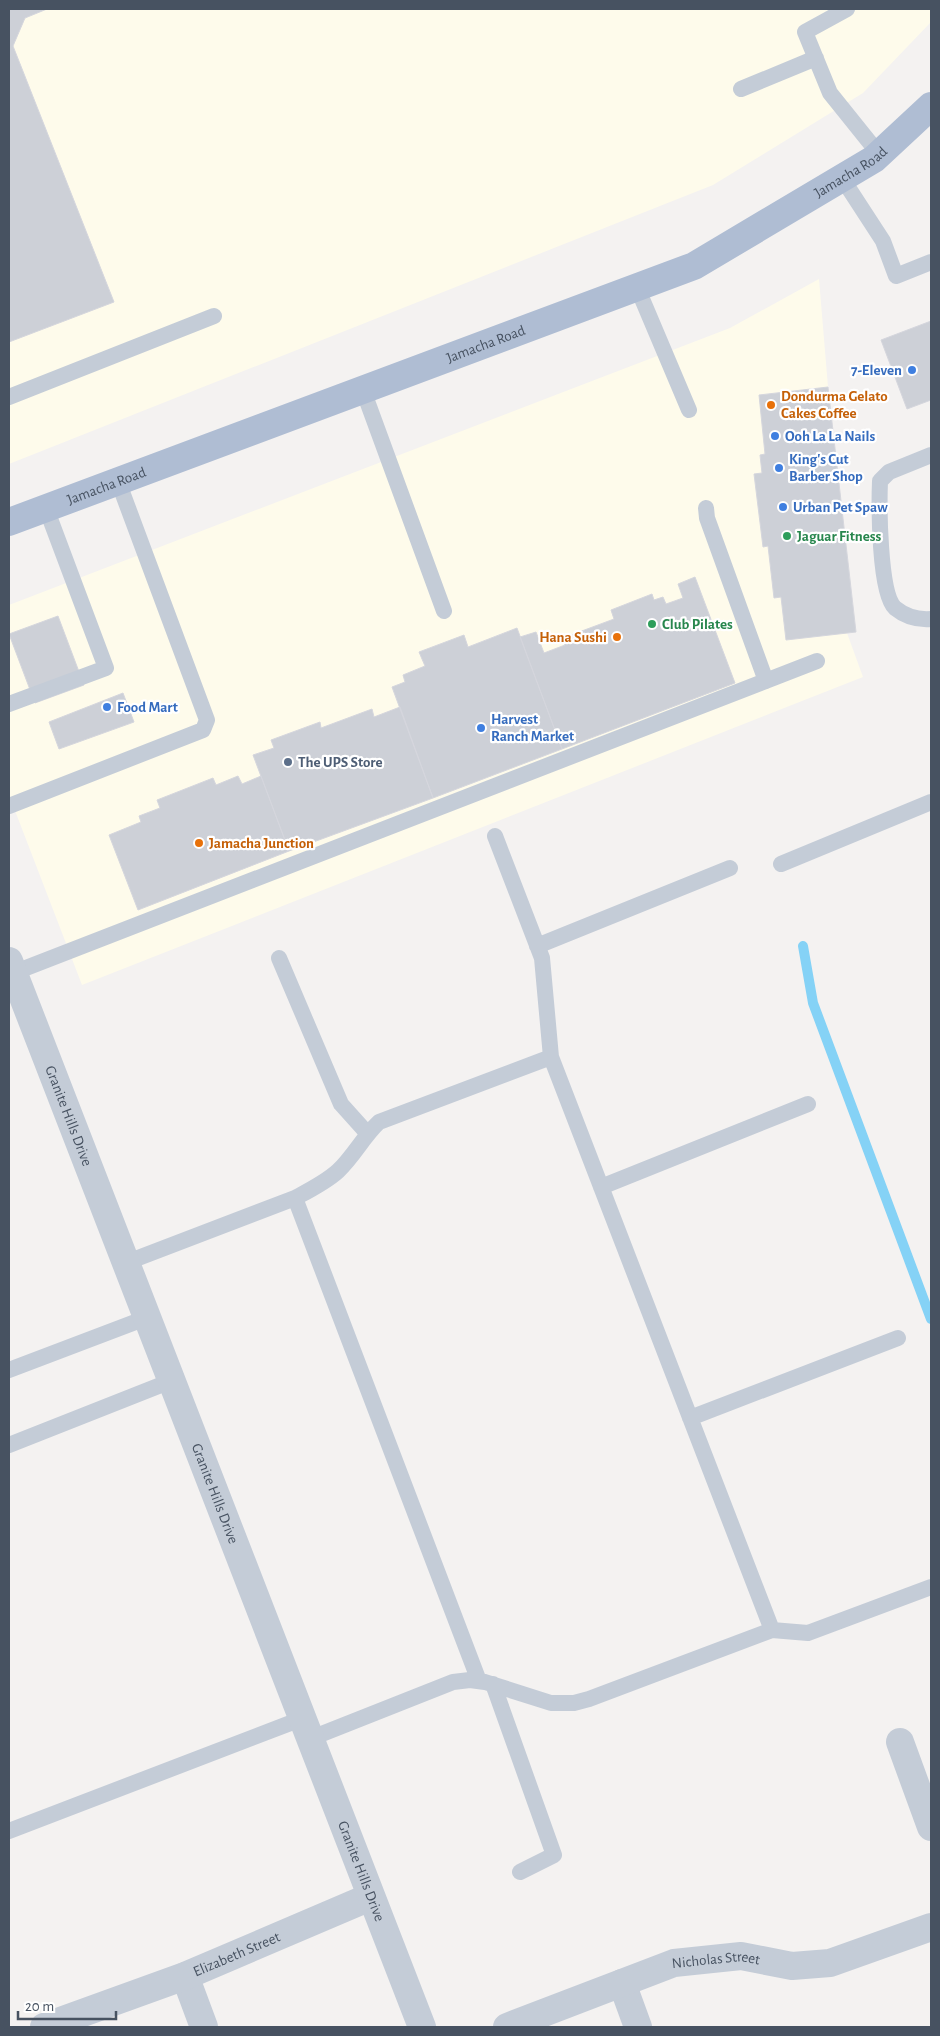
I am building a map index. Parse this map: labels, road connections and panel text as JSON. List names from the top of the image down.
{
  "streets": {
    "main road": ["Jamacha Road"],
    "street": ["Granite Hills Drive", "Elizabeth Street", "Nicholas Street"]
  },
  "crossings": [
    ["Granite Hills Drive", "Elizabeth Street"]
  ],
  "places": [
    "7-Eleven",
    "Dondurma Gelato Cakes Coffee",
    "Ooh La La Nails",
    "King's Cut Barber Shop",
    "Urban Pet Spaw",
    "Jaguar Fitness",
    "Club Pilates",
    "Hana Sushi",
    "Food Mart",
    "Harvest Ranch Market",
    "The UPS Store",
    "Jamacha Junction"
  ],
  "scale_bar": "20 m"
}
